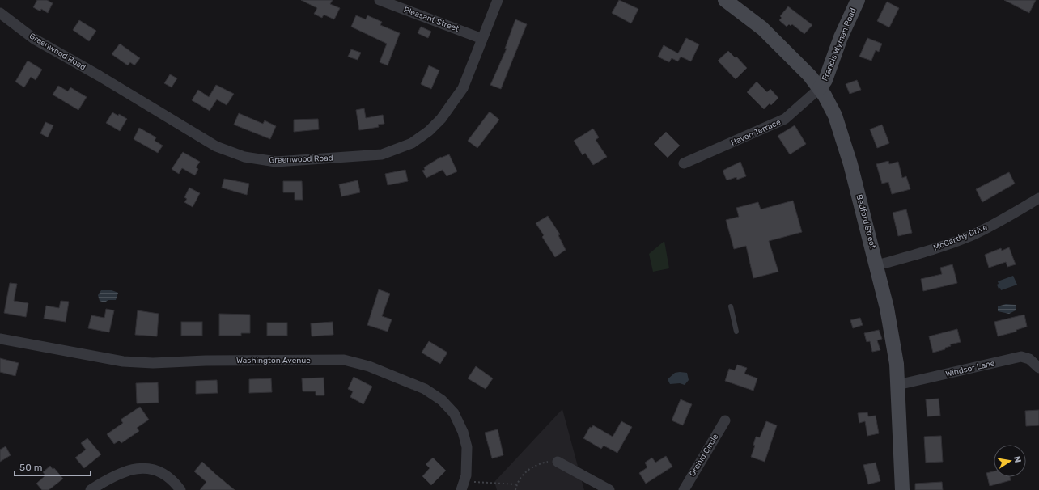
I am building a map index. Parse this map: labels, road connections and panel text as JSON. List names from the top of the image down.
{
  "streets": {
    "main road": ["Francis Wyman Road", "Bedford Street"],
    "street": [
      "Pleasant Street",
      "Greenwood Road",
      "Haven Terrace",
      "McCarthy Drive",
      "Washington Avenue",
      "Windsor Lane",
      "Orchid Circle"
    ]
  },
  "crossings": [
    ["Pleasant Street", "Greenwood Road"],
    ["Francis Wyman Road", "Haven Terrace"],
    ["Francis Wyman Road", "Bedford Street"],
    ["Haven Terrace", "Bedford Street"],
    ["Bedford Street", "McCarthy Drive"],
    ["Bedford Street", "Windsor Lane"]
  ],
  "scale_bar": "50 m",
  "north": "right"
}
